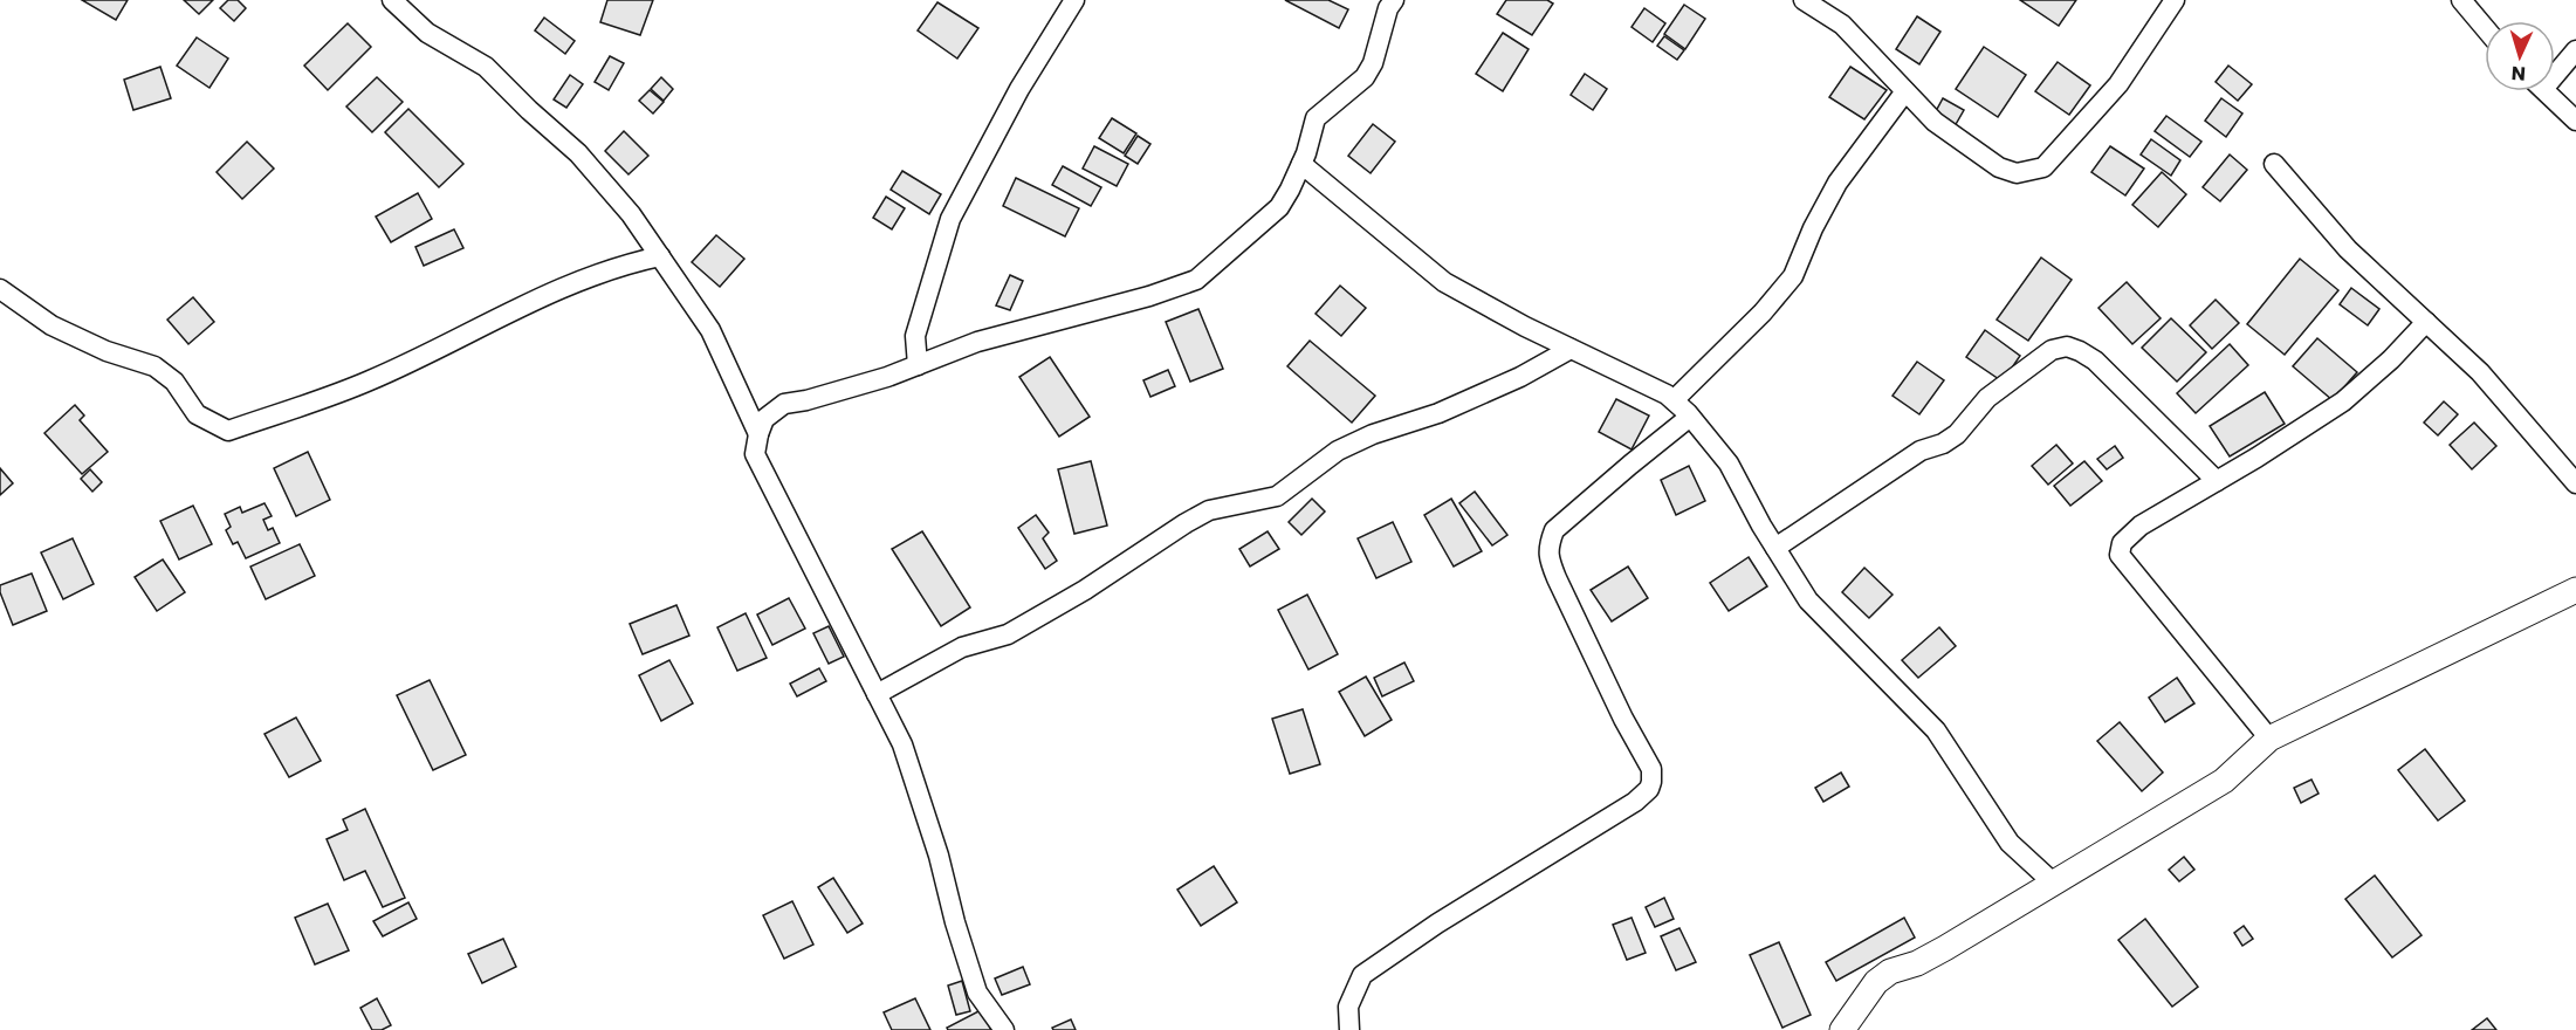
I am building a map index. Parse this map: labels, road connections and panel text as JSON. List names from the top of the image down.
{
  "north": "bottom"
}
